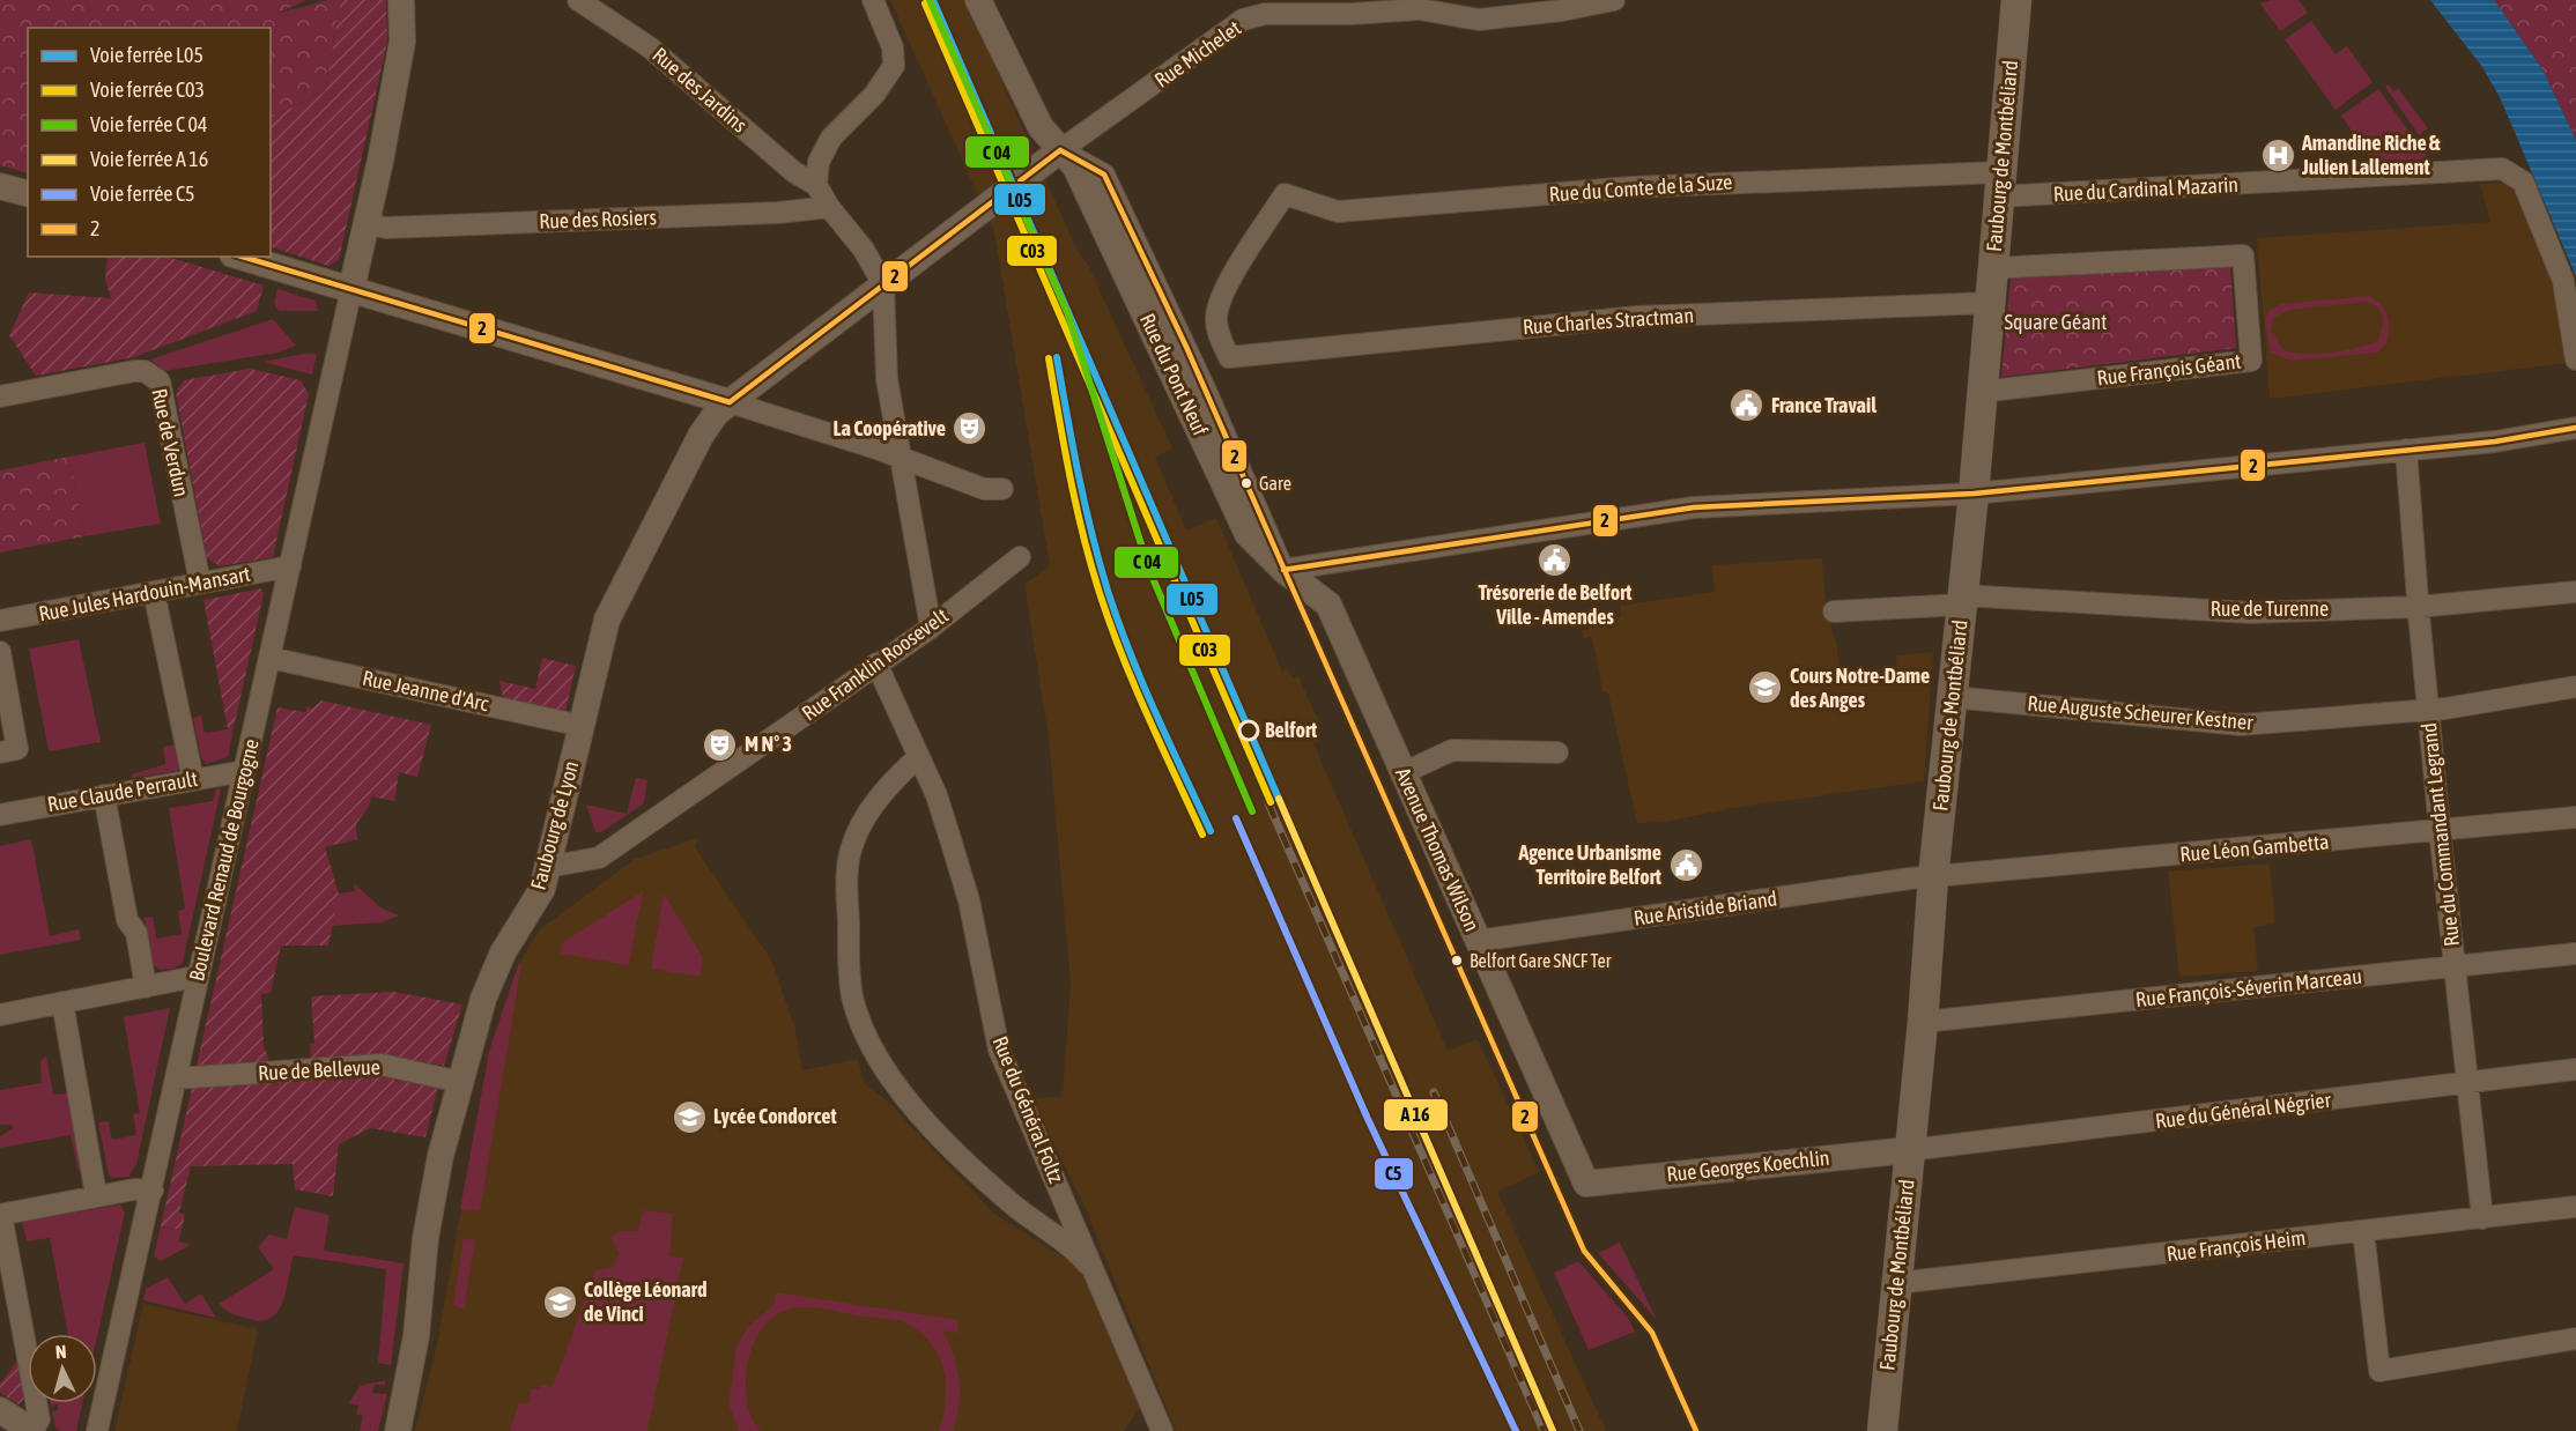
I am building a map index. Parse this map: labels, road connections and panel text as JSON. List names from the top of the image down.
{
  "streets": {
    "main road": ["Faubourg de Montbéliard"],
    "street": [
      "Rue Michelet",
      "Rue des Jardins",
      "Rue du Comte de la Suze",
      "Rue du Cardinal Mazarin",
      "Rue des Rosiers",
      "Rue Charles Stractman",
      "Rue François Géant",
      "Rue du Pont Neuf",
      "Rue de Verdun",
      "Rue Jules Hardouin-Mansart",
      "Rue de Turenne",
      "Rue Franklin Roosevelt",
      "Rue Jeanne d'Arc",
      "Rue Auguste Scheurer Kestner",
      "Rue Claude Perrault",
      "Faubourg de Lyon",
      "Rue du Commandant Legrand",
      "Rue Léon Gambetta",
      "Avenue Thomas Wilson",
      "Boulevard Renaud de Bourgogne",
      "Rue Aristide Briand",
      "Rue François-Séverin Marceau",
      "Rue de Bellevue",
      "Rue du Général Foltz",
      "Rue du Général Négrier",
      "Rue Georges Koechlin",
      "Rue François Heim"
    ]
  },
  "crossings": [
    ["Rue Michelet", "Rue du Pont Neuf"],
    ["Faubourg de Montbéliard", "Rue du Comte de la Suze"],
    ["Faubourg de Montbéliard", "Rue du Cardinal Mazarin"],
    ["Faubourg de Montbéliard", "Rue Charles Stractman"],
    ["Faubourg de Montbéliard", "Rue François Géant"],
    ["Faubourg de Montbéliard", "Rue de Turenne"],
    ["Faubourg de Montbéliard", "Rue Auguste Scheurer Kestner"],
    ["Faubourg de Montbéliard", "Rue Léon Gambetta"],
    ["Faubourg de Montbéliard", "Rue Aristide Briand"],
    ["Faubourg de Montbéliard", "Rue François-Séverin Marceau"],
    ["Faubourg de Montbéliard", "Rue du Général Négrier"],
    ["Faubourg de Montbéliard", "Rue Georges Koechlin"],
    ["Faubourg de Montbéliard", "Rue François Heim"],
    ["Rue du Comte de la Suze", "Rue du Cardinal Mazarin"],
    ["Rue du Comte de la Suze", "Rue Charles Stractman"],
    ["Rue du Pont Neuf", "Avenue Thomas Wilson"],
    ["Rue de Verdun", "Rue Jules Hardouin-Mansart"],
    ["Rue Jules Hardouin-Mansart", "Boulevard Renaud de Bourgogne"],
    ["Rue de Turenne", "Rue du Commandant Legrand"],
    ["Rue Franklin Roosevelt", "Faubourg de Lyon"],
    ["Rue Franklin Roosevelt", "Rue du Général Foltz"],
    ["Rue Jeanne d'Arc", "Faubourg de Lyon"],
    ["Rue Jeanne d'Arc", "Boulevard Renaud de Bourgogne"],
    ["Rue Auguste Scheurer Kestner", "Rue du Commandant Legrand"],
    ["Rue Claude Perrault", "Boulevard Renaud de Bourgogne"],
    ["Faubourg de Lyon", "Rue de Bellevue"],
    ["Rue du Commandant Legrand", "Rue Léon Gambetta"],
    ["Rue du Commandant Legrand", "Rue François-Séverin Marceau"],
    ["Rue du Commandant Legrand", "Rue du Général Négrier"],
    ["Rue du Commandant Legrand", "Rue François Heim"],
    ["Rue Léon Gambetta", "Rue Aristide Briand"],
    ["Avenue Thomas Wilson", "Rue Aristide Briand"],
    ["Avenue Thomas Wilson", "Rue Georges Koechlin"],
    ["Boulevard Renaud de Bourgogne", "Rue de Bellevue"],
    ["Rue du Général Négrier", "Rue Georges Koechlin"]
  ],
  "parks": ["Square Géant"],
  "places": {
    "hospital": ["Amandine Riche & Julien Lallement"],
    "public building": ["France Travail", "Trésorerie de Belfort Ville - Amendes", "Agence Urbanisme Territoire Belfort"],
    "theatre": ["La Coopérative", "M N° 3"],
    "other": ["Gare", "Belfort", "Belfort Gare SNCF Ter"],
    "school or university": ["Cours Notre-Dame des Anges", "Lycée Condorcet", "Collège Léonard de Vinci"]
  },
  "lines": [
    "rail line L05",
    "rail line C03",
    "transit line 2",
    "rail line C5"
  ],
  "legend": [
    "Voie ferrée L05",
    "Voie ferrée C03",
    "Voie ferrée C 04",
    "Voie ferrée A 16",
    "Voie ferrée C5",
    "2"
  ],
  "north": "top"
}
